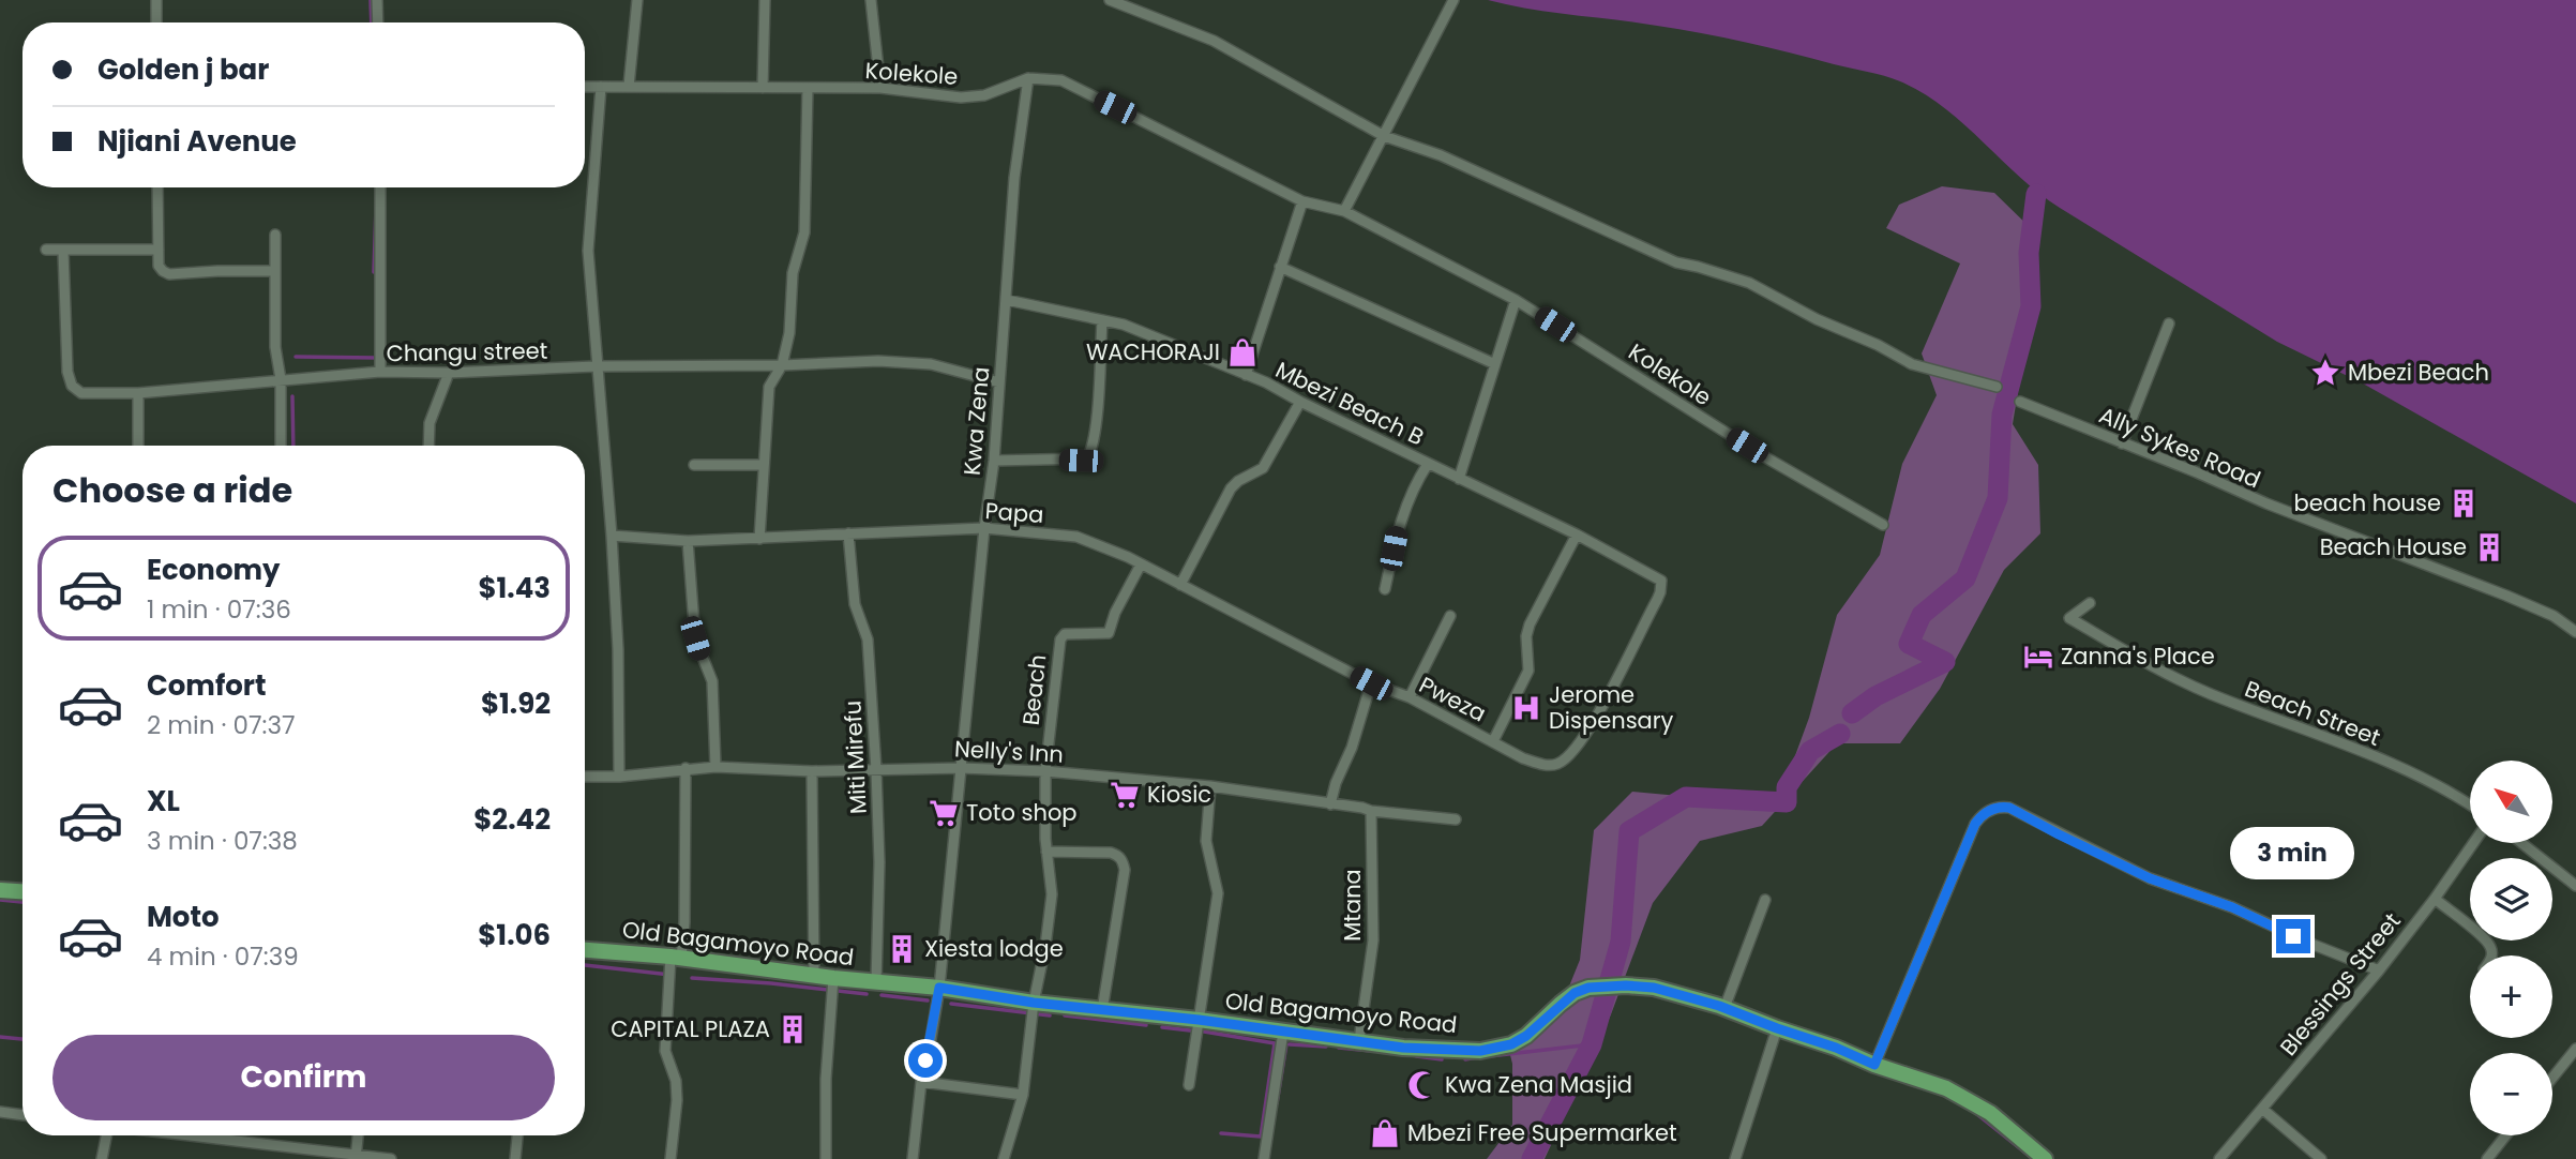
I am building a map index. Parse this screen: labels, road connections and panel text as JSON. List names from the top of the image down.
{
  "streets": {
    "main road": ["Old Bagamoyo Road"],
    "street": [
      "Kolekole",
      "Changu street",
      "Mbezi Beach B",
      "Kwa Zena",
      "Ally Sykes Road",
      "Papa",
      "Beach",
      "Pweza",
      "Beach Street",
      "Nelly's Inn",
      "Miti Mirefu",
      "Mtana",
      "Blessings Street"
    ]
  },
  "crossings": [
    ["Kolekole", "Kwa Zena"],
    ["Changu street", "Kwa Zena"],
    ["Mbezi Beach B", "Kwa Zena"],
    ["Mbezi Beach B", "Pweza"],
    ["Kwa Zena", "Papa"],
    ["Kwa Zena", "Nelly's Inn"],
    ["Papa", "Beach"],
    ["Papa", "Pweza"],
    ["Papa", "Miti Mirefu"],
    ["Beach", "Nelly's Inn"],
    ["Beach", "Old Bagamoyo Road"],
    ["Nelly's Inn", "Miti Mirefu"],
    ["Miti Mirefu", "Old Bagamoyo Road"],
    ["Mtana", "Old Bagamoyo Road"]
  ],
  "places": {
    "shop": ["WACHORAJI", "Mbezi Free Supermarket"],
    "place": ["Mbezi Beach"],
    "building": [
      "beach house",
      "Beach House",
      "Xiesta lodge",
      "CAPITAL PLAZA"
    ],
    "hotel": ["Zanna's Place"],
    "hospital": ["Jerome Dispensary"],
    "supermarket": ["Kiosic", "Toto shop"],
    "mosque": ["Kwa Zena Masjid"]
  },
  "north": "top left",
  "page": {
    "banner": ["Golden j bar", "Njiani Avenue"],
    "heading": "Choose a ride",
    "list": [
      {
        "name": "Economy",
        "note": "1 min · 07:36",
        "value": "$1.43"
      },
      {
        "name": "Comfort",
        "note": "2 min · 07:37",
        "value": "$1.92"
      },
      {
        "name": "XL",
        "note": "3 min · 07:38",
        "value": "$2.42"
      },
      {
        "name": "Moto",
        "note": "4 min · 07:39",
        "value": "$1.06"
      }
    ],
    "map_buttons": ["+", "−"],
    "bubble": "3 min",
    "buttons": "Confirm"
  }
}
